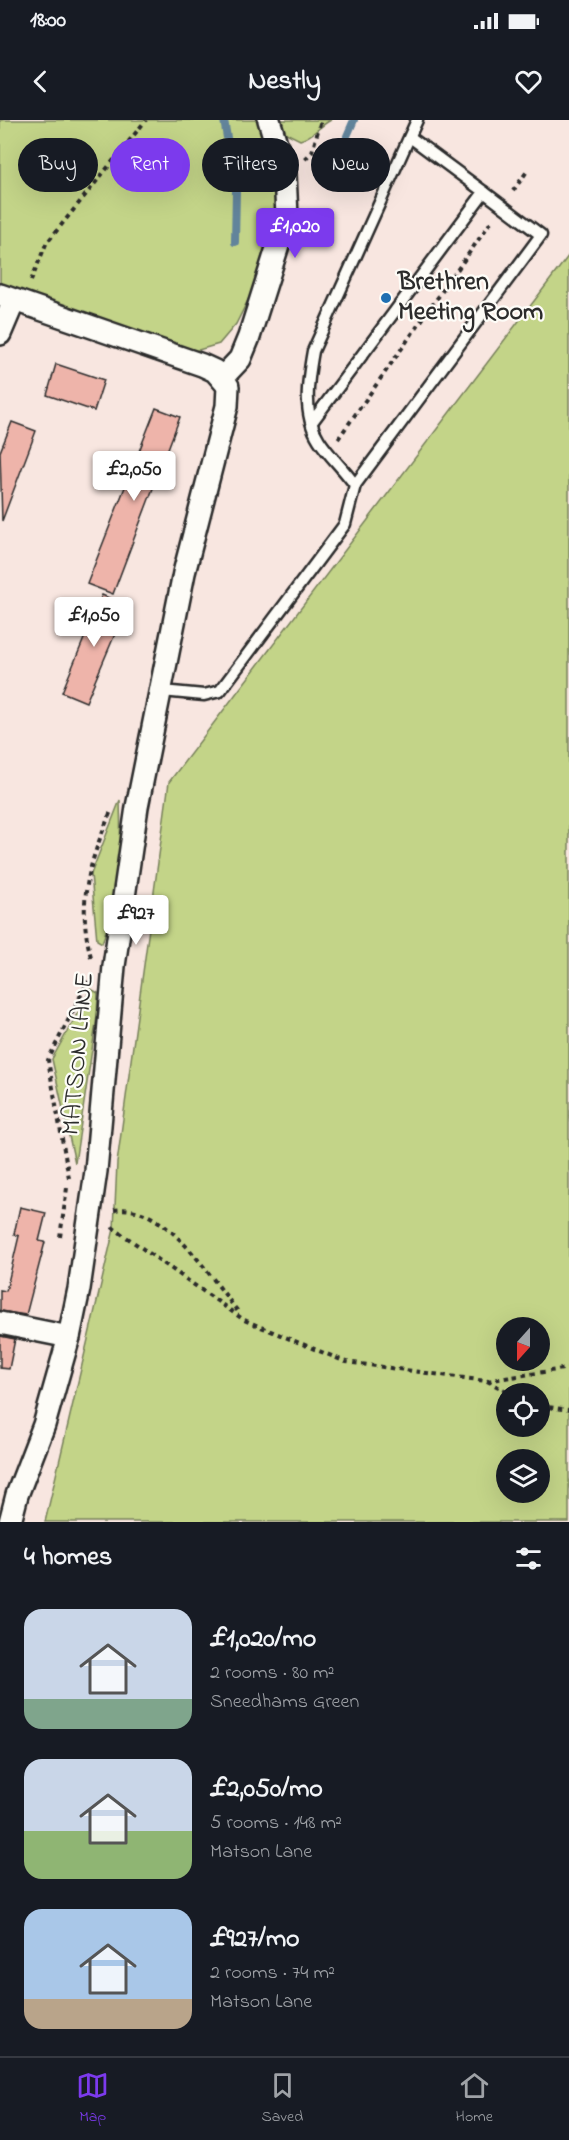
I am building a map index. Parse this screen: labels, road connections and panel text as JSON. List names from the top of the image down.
{
  "streets": {
    "street": ["MATSON LANE"]
  },
  "places": ["Brethren Meeting Room"],
  "north": "bottom",
  "page": {
    "status": "18:00",
    "header": "Nestly",
    "chip": [
      "Buy",
      "Rent",
      "Filters",
      "New"
    ],
    "price": [
      "£1,020",
      "£2,050",
      "£1,050",
      "£927"
    ],
    "heading": "4 homes",
    "list": [
      {
        "name": "£1,020/mo",
        "note": "2 rooms · 80 m² · Sneedhams Green"
      },
      {
        "name": "£2,050/mo",
        "note": "5 rooms · 148 m² · Matson Lane"
      },
      {
        "name": "£927/mo",
        "note": "2 rooms · 74 m² · Matson Lane"
      }
    ],
    "tabs": ["Map", "Saved", "Home"]
  }
}
